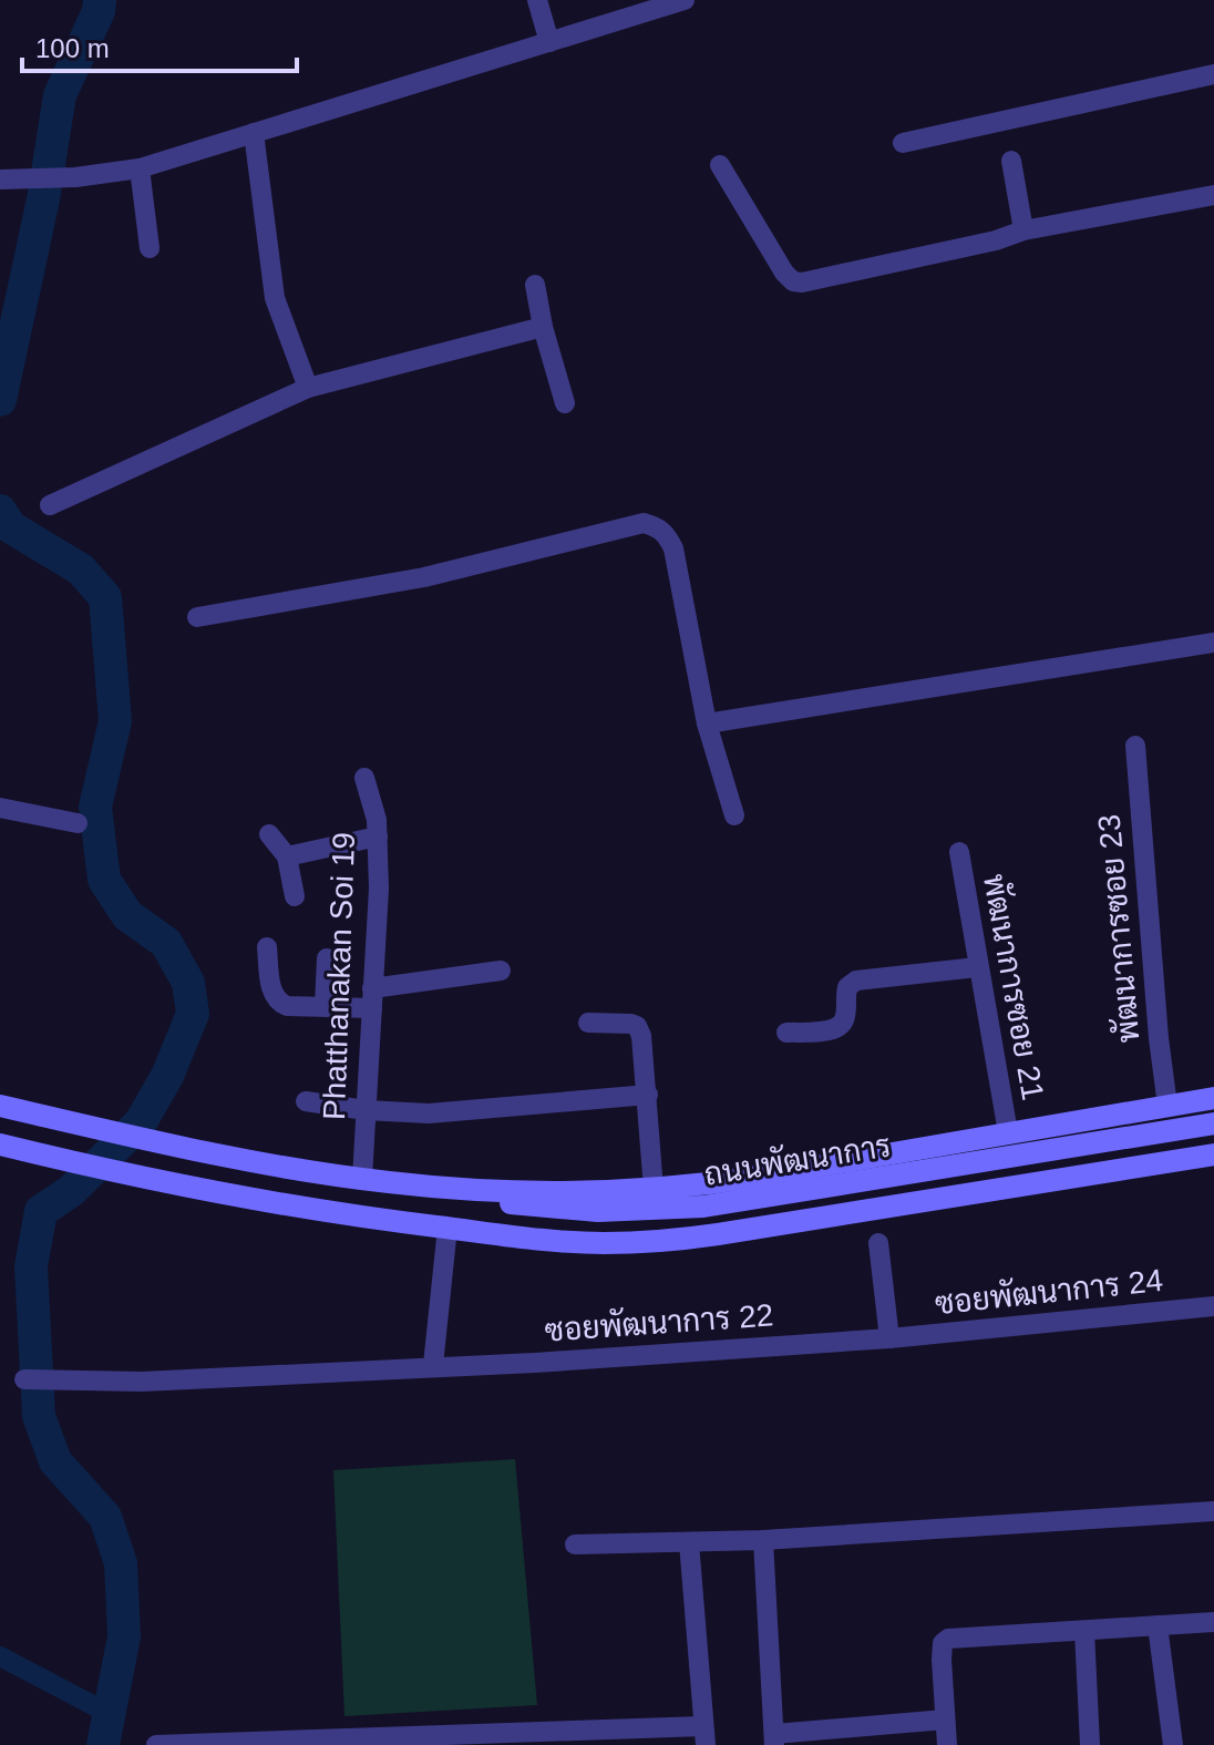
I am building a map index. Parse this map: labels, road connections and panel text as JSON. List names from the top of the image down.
{
  "streets": {
    "main road": ["ถนนพัฒนาการ"],
    "street": [
      "พัฒนาการซอย 23",
      "Phatthanakan Soi 19",
      "พัฒนาการซอย 21",
      "ซอยพัฒนาการ 24",
      "ซอยพัฒนาการ 22"
    ]
  },
  "crossings": [
    ["พัฒนาการซอย 23", "ถนนพัฒนาการ"],
    ["Phatthanakan Soi 19", "ถนนพัฒนาการ"],
    ["พัฒนาการซอย 21", "ถนนพัฒนาการ"],
    ["ซอยพัฒนาการ 24", "ซอยพัฒนาการ 22"]
  ],
  "scale_bar": "100 m"
}
